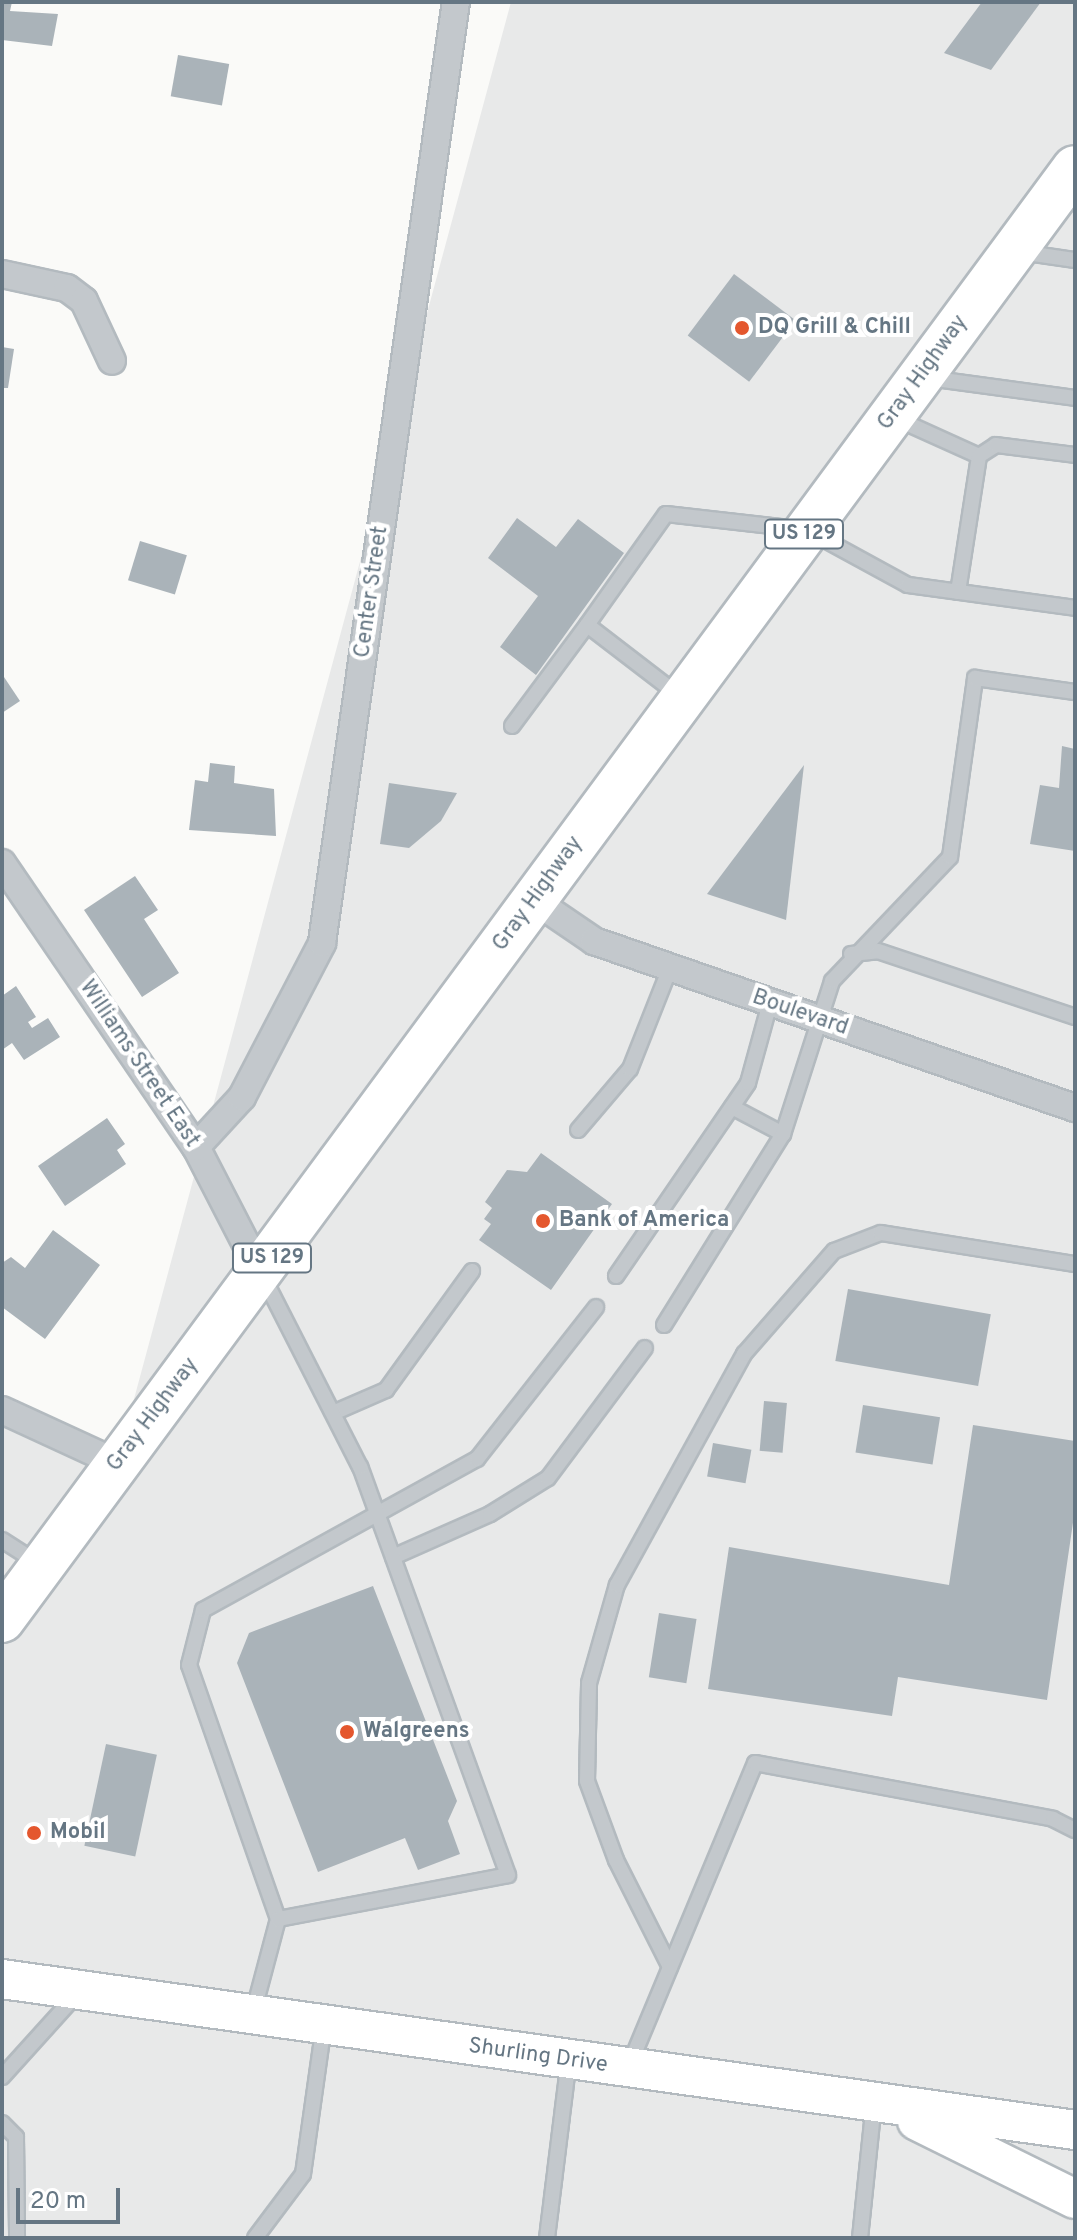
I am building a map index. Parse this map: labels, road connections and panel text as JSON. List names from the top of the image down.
{
  "streets": {
    "highway": ["Gray Highway", "US 129"],
    "street": [
      "Center Street",
      "Boulevard",
      "Williams Street East",
      "Shurling Drive"
    ]
  },
  "crossings": [
    ["Gray Highway", "Boulevard"],
    ["Gray Highway", "Williams Street East"],
    ["Center Street", "Williams Street East"]
  ],
  "places": [
    "DQ Grill & Chill",
    "Bank of America",
    "Walgreens",
    "Mobil"
  ],
  "scale_bar": "20 m"
}
